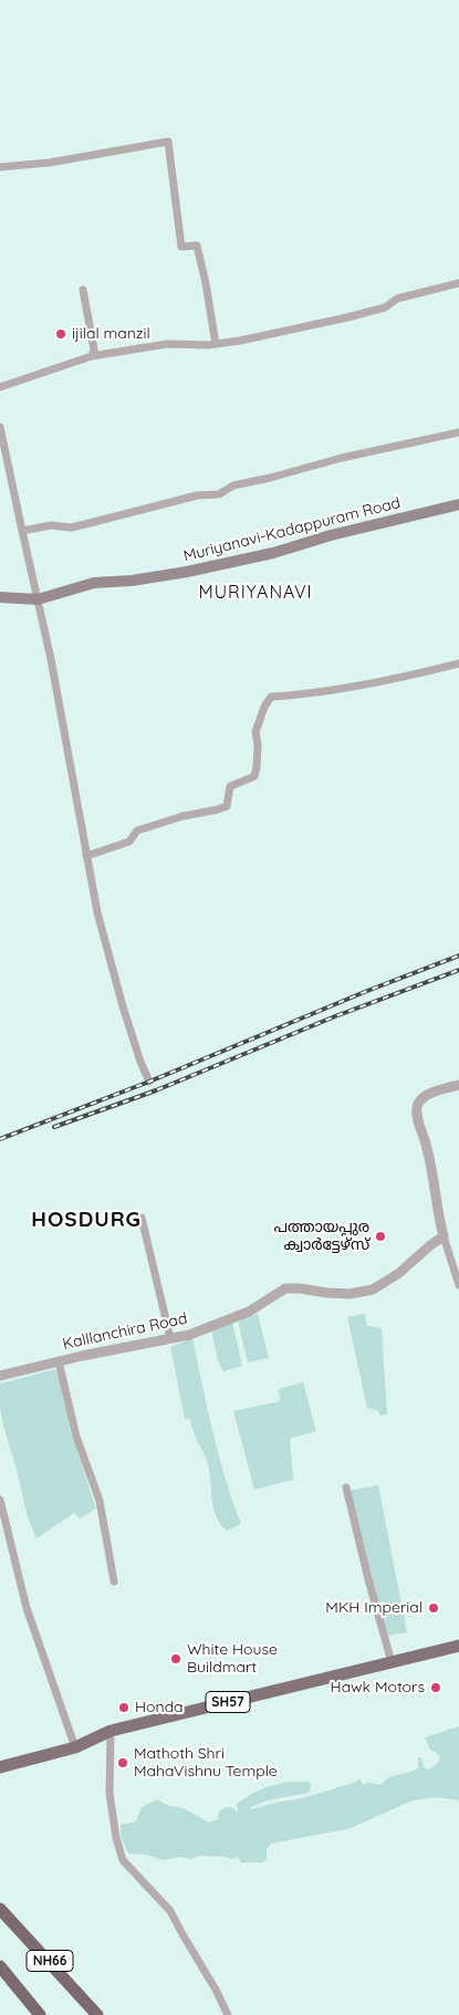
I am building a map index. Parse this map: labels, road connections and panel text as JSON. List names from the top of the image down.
{
  "streets": {
    "highway": ["NH66"],
    "main road": ["Muriyanavi-Kadappuram Road", "SH57"],
    "street": ["Kalllanchira Road"]
  },
  "districts": ["MURIYANAVI", "HOSDURG"],
  "places": [
    "ijilal manzil",
    "പത്തായപ്പുര ക്വാർട്ടേഴ്സ്",
    "MKH Imperial",
    "White House Buildmart",
    "Hawk Motors",
    "Honda",
    "Mathoth Shri MahaVishnu Temple"
  ]
}
